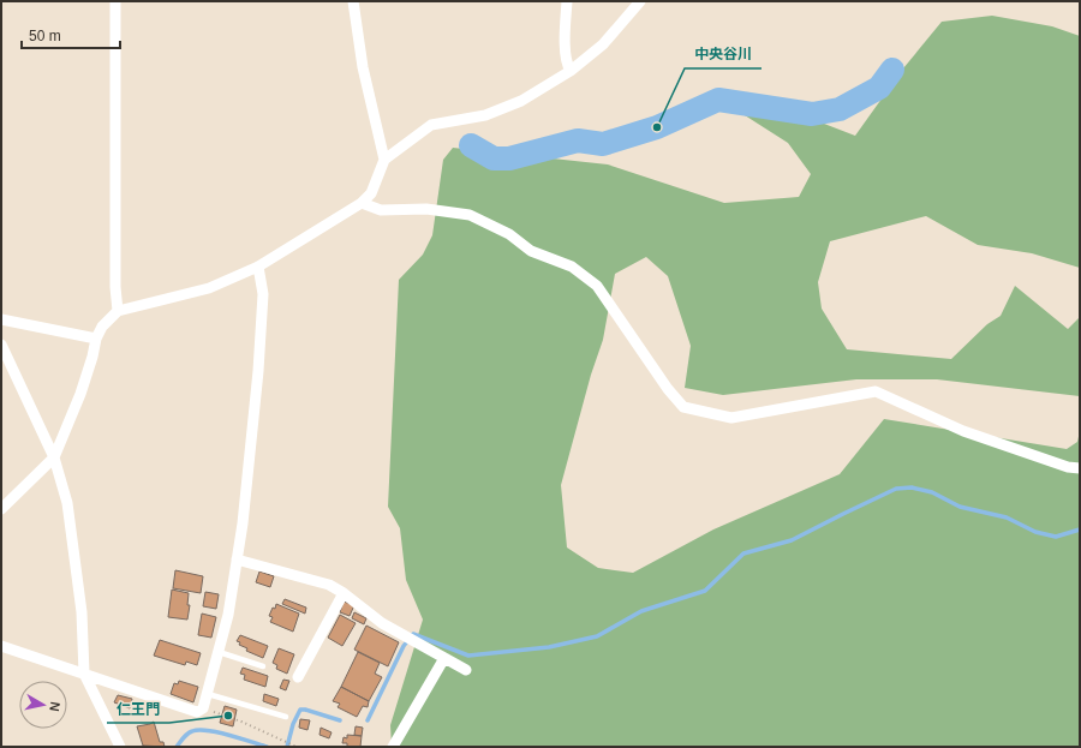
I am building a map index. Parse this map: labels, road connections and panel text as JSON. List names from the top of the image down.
{
  "places": ["中央谷川", "仁王門"],
  "scale_bar": "50 m",
  "north": "right"
}
